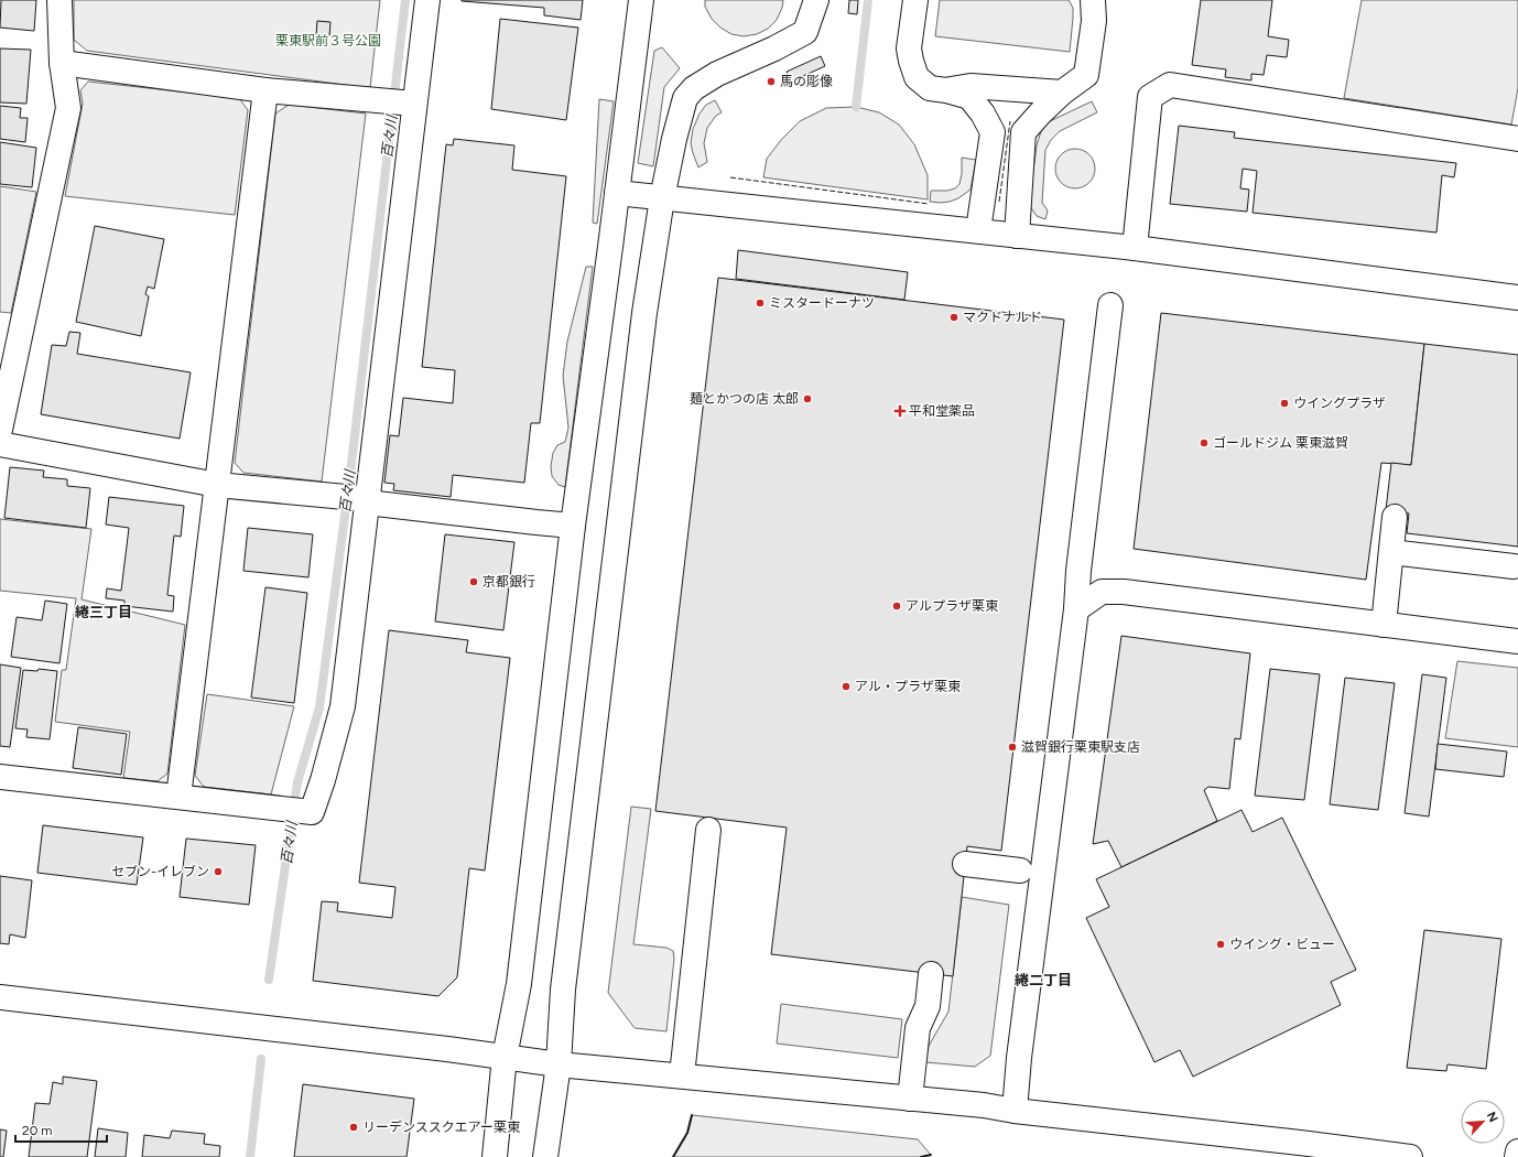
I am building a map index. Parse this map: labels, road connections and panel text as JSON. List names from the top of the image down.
{
  "districts": ["綣三丁目", "綣二丁目"],
  "water": ["百々川"],
  "parks": ["栗東駅前３号公園"],
  "places": {
    "other": [
      "馬の彫像",
      "ミスタードーナツ",
      "マクドナルド",
      "麺とかつの店 太郎",
      "ウイングプラザ",
      "ゴールドジム 栗東滋賀",
      "京都銀行",
      "アルプラザ栗東",
      "アル・プラザ栗東",
      "滋賀銀行栗東駅支店",
      "セブン-イレブン",
      "ウイング・ビュー",
      "リーデンススクエアー栗東"
    ],
    "health": ["平和堂薬品"]
  },
  "scale_bar": "20 m",
  "north": "top right"
}
